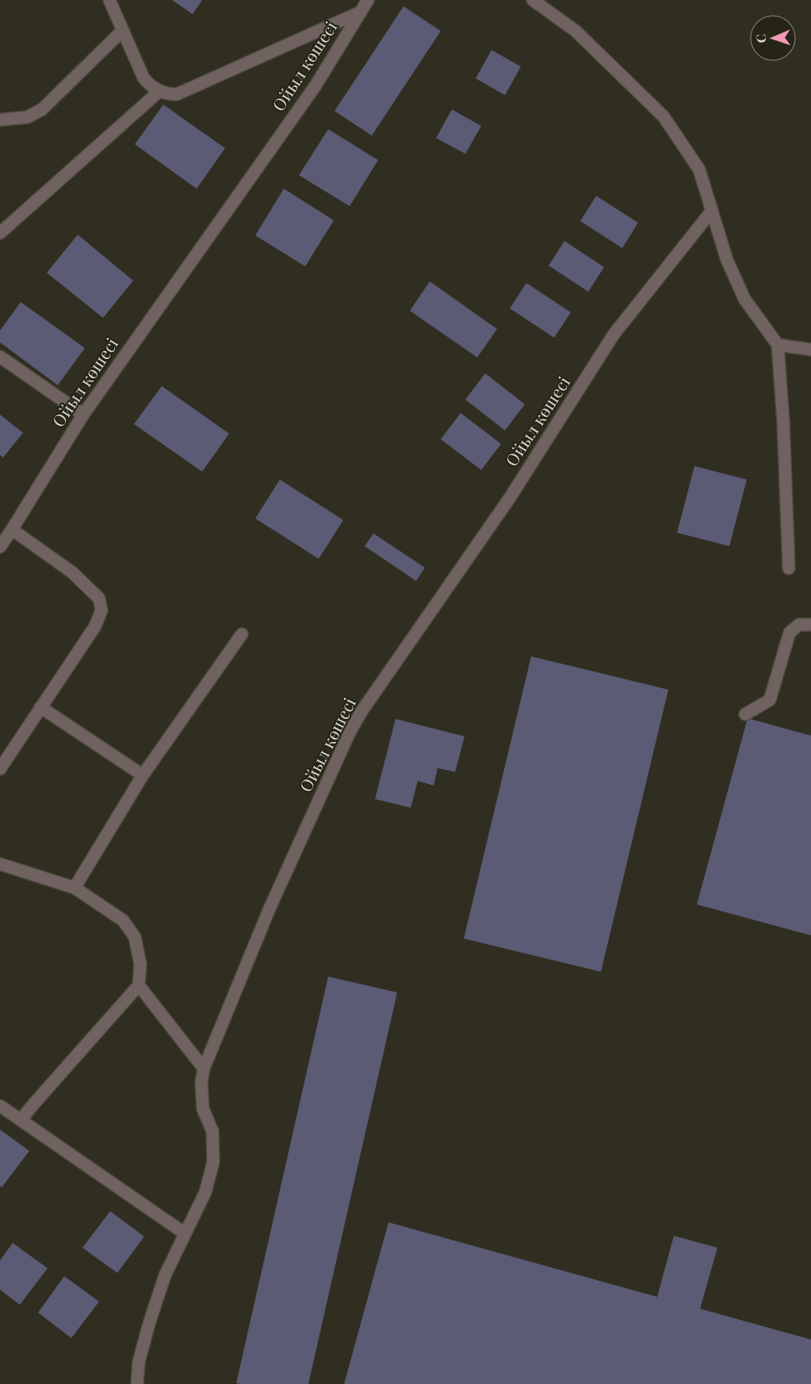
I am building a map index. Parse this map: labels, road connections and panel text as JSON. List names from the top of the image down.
{
  "streets": {
    "street": ["Ойыл көшесі"]
  },
  "north": "left"
}
